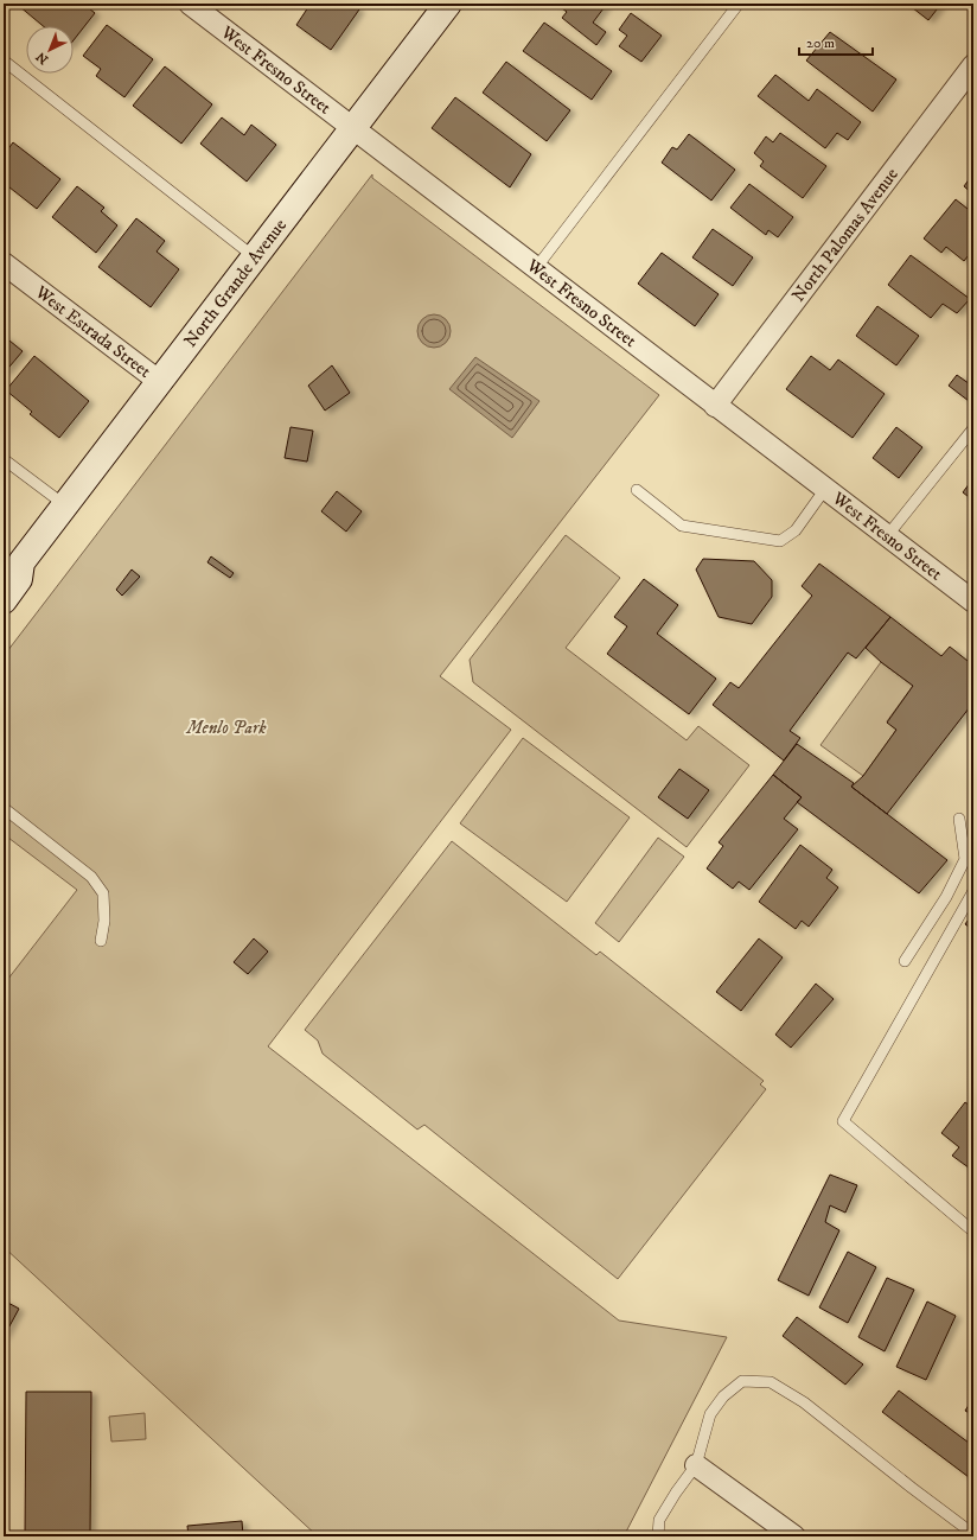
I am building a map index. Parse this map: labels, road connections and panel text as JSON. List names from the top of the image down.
{
  "streets": {
    "main road": ["North Grande Avenue"],
    "street": ["West Fresno Street", "North Palomas Avenue", "West Estrada Street"]
  },
  "crossings": [
    ["West Fresno Street", "North Palomas Avenue"],
    ["West Fresno Street", "North Grande Avenue"],
    ["North Grande Avenue", "West Estrada Street"]
  ],
  "parks": ["Menlo Park"],
  "scale_bar": "20 m",
  "north": "bottom left"
}
